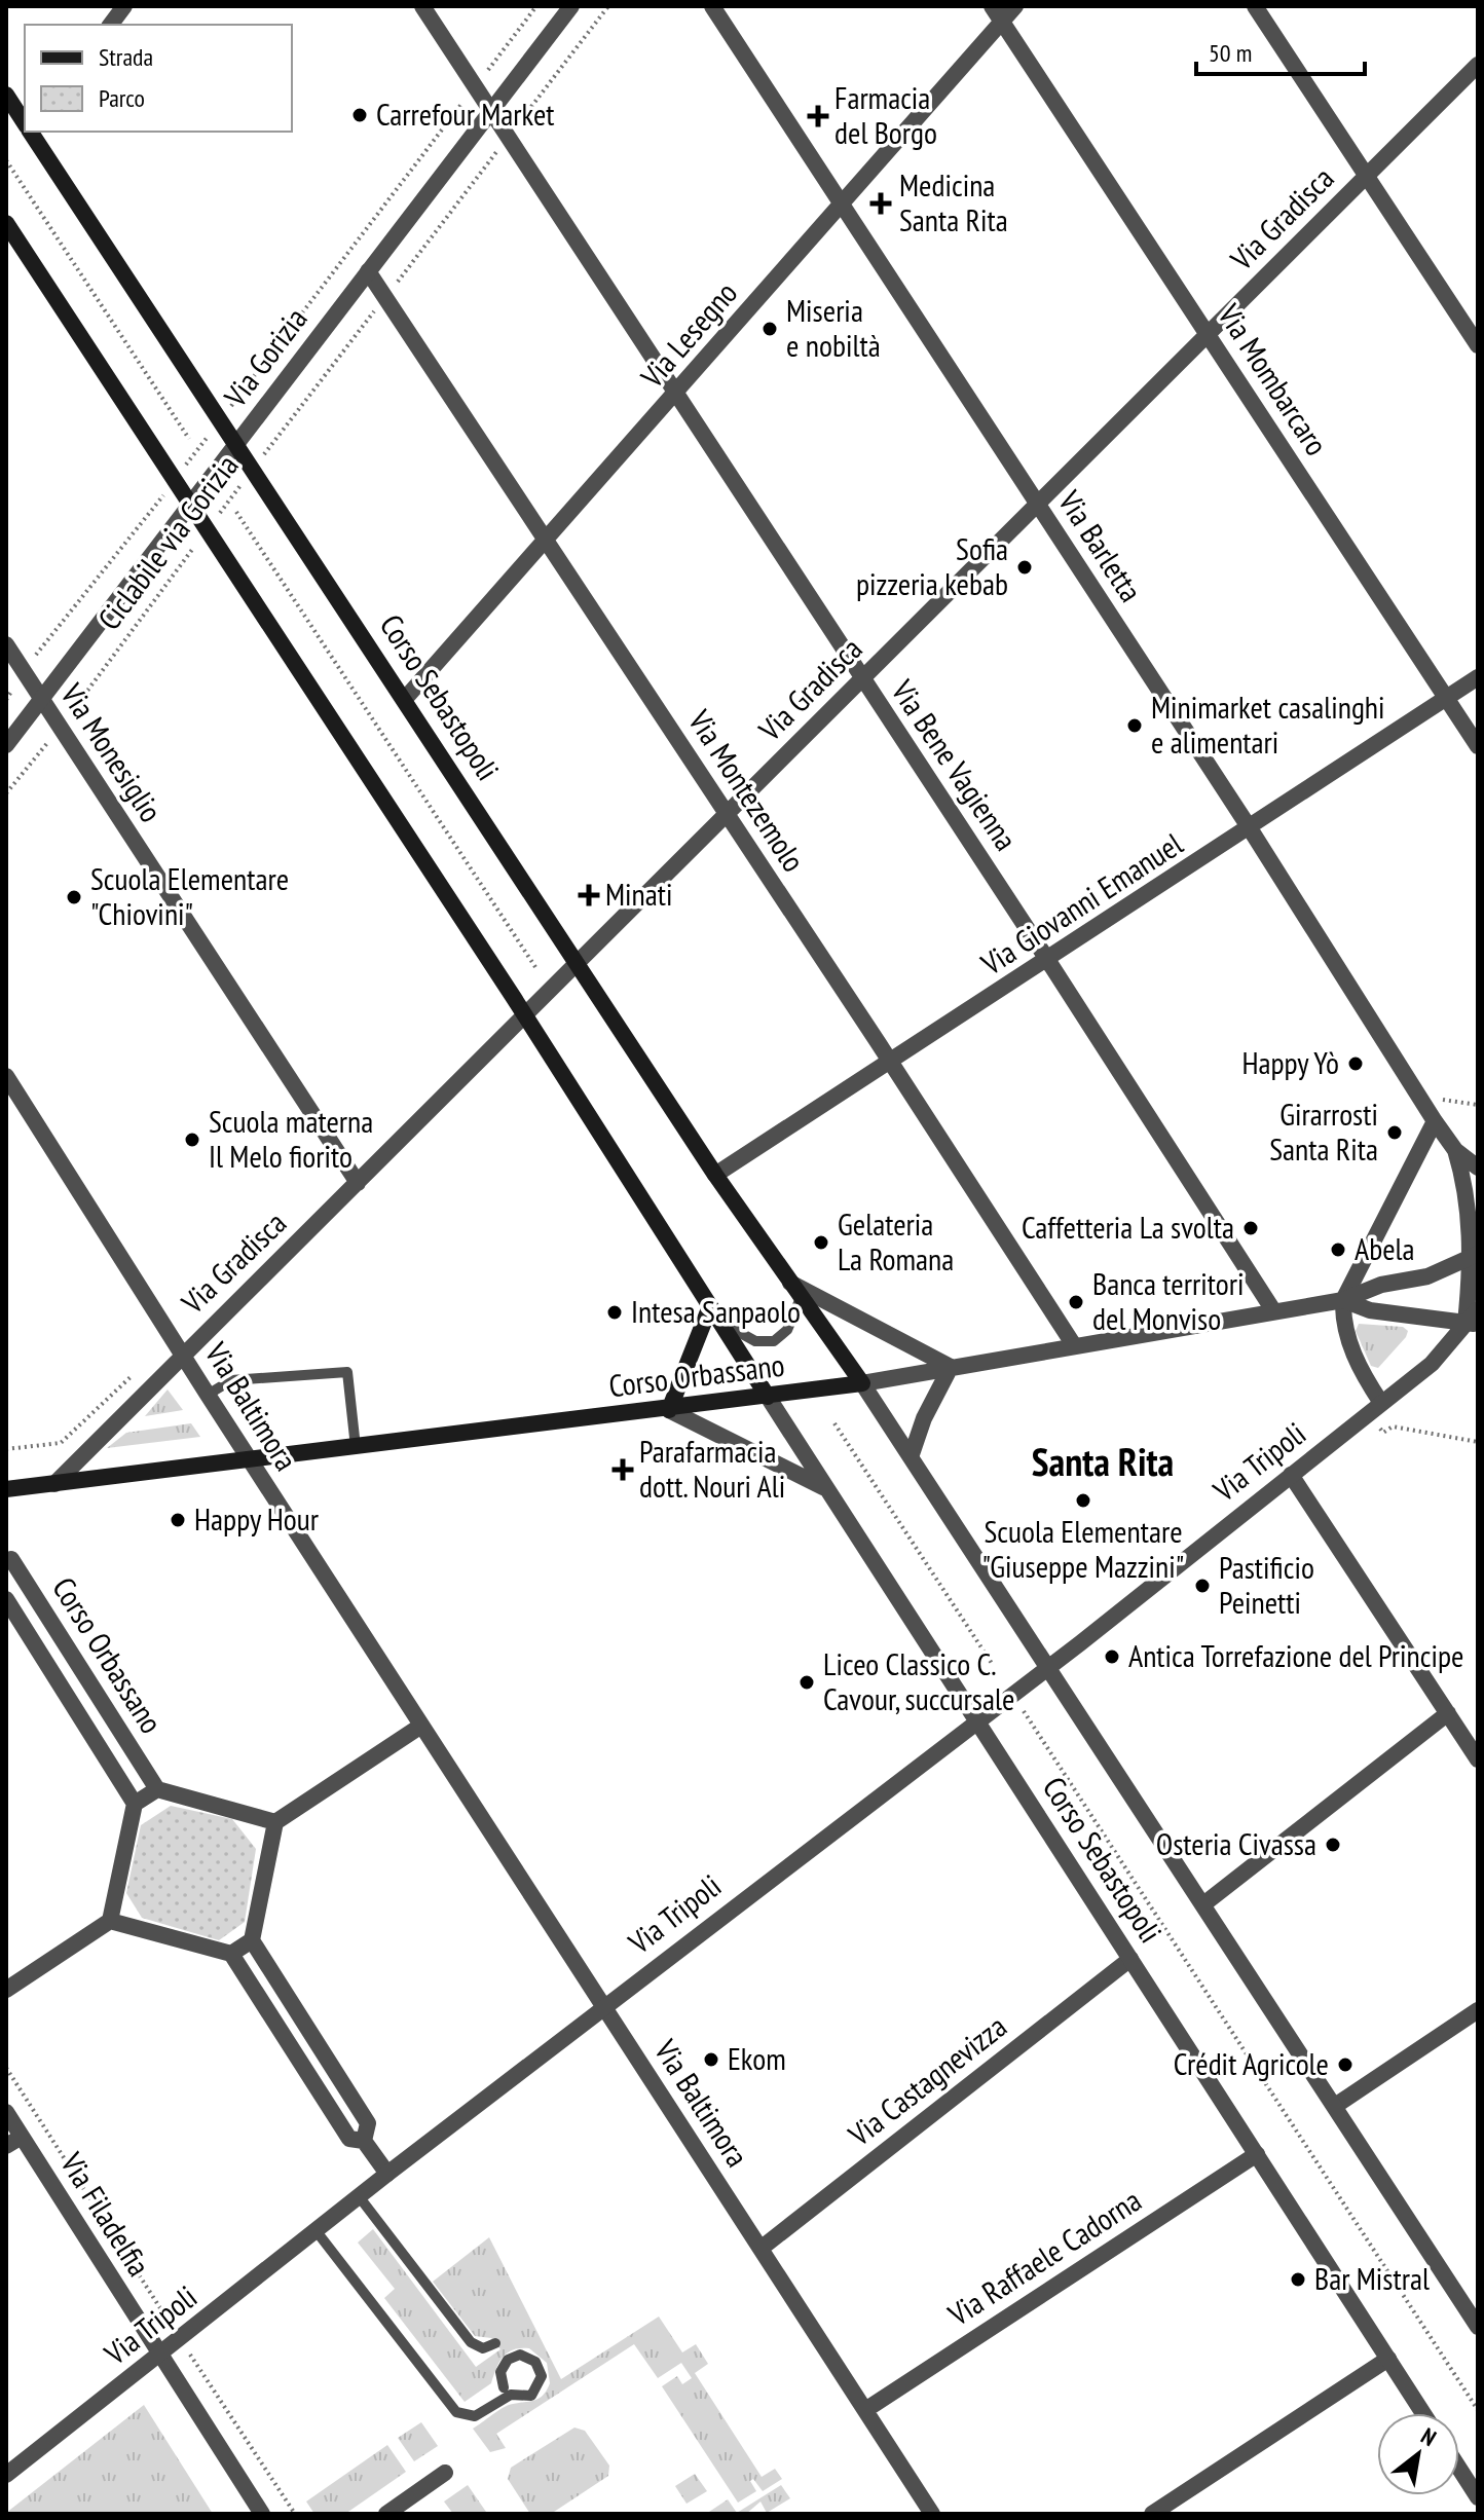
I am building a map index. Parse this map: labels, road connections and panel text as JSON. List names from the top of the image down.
{
  "streets": {
    "main road": ["Corso Sebastopoli", "Corso Orbassano"],
    "street": [
      "Via Gradisca",
      "Via Lesegno",
      "Via Gorizia",
      "Via Mombarcaro",
      "Via Barletta",
      "Via Monesiglio",
      "Via Bene Vagienna",
      "Via Montezemolo",
      "Via Giovanni Emanuel",
      "Via Baltimora",
      "Via Tripoli",
      "Via Castagnevizza",
      "Via Filadelfia",
      "Via Raffaele Cadorna"
    ],
    "path": ["Ciclabile via Gorizia"]
  },
  "crossings": [
    ["Via Gradisca", "Via Mombarcaro"],
    ["Via Gradisca", "Via Barletta"],
    ["Via Gradisca", "Corso Sebastopoli"],
    ["Via Gradisca", "Via Monesiglio"],
    ["Via Gradisca", "Via Bene Vagienna"],
    ["Via Gradisca", "Via Montezemolo"],
    ["Via Gradisca", "Via Baltimora"],
    ["Via Lesegno", "Via Mombarcaro"],
    ["Via Lesegno", "Via Barletta"],
    ["Via Lesegno", "Corso Sebastopoli"],
    ["Via Lesegno", "Via Bene Vagienna"],
    ["Via Lesegno", "Via Montezemolo"],
    ["Via Gorizia", "Corso Sebastopoli"],
    ["Via Gorizia", "Via Monesiglio"],
    ["Via Gorizia", "Via Bene Vagienna"],
    ["Via Gorizia", "Via Montezemolo"],
    ["Via Mombarcaro", "Via Giovanni Emanuel"],
    ["Ciclabile via Gorizia", "Corso Sebastopoli"],
    ["Ciclabile via Gorizia", "Via Monesiglio"],
    ["Ciclabile via Gorizia", "Via Bene Vagienna"],
    ["Ciclabile via Gorizia", "Via Montezemolo"],
    ["Via Barletta", "Via Giovanni Emanuel"],
    ["Corso Sebastopoli", "Via Giovanni Emanuel"],
    ["Corso Sebastopoli", "Corso Orbassano"],
    ["Corso Sebastopoli", "Via Tripoli"],
    ["Corso Sebastopoli", "Via Castagnevizza"],
    ["Corso Sebastopoli", "Via Raffaele Cadorna"],
    ["Via Bene Vagienna", "Via Giovanni Emanuel"],
    ["Via Bene Vagienna", "Corso Orbassano"],
    ["Via Montezemolo", "Via Giovanni Emanuel"],
    ["Via Montezemolo", "Corso Orbassano"],
    ["Corso Orbassano", "Via Baltimora"],
    ["Via Baltimora", "Via Tripoli"],
    ["Via Baltimora", "Via Castagnevizza"],
    ["Via Baltimora", "Via Raffaele Cadorna"],
    ["Via Tripoli", "Via Filadelfia"]
  ],
  "districts": ["Santa Rita"],
  "places": {
    "other": [
      "Carrefour Market",
      "Miseria e nobiltà",
      "Sofia pizzeria kebab",
      "Minimarket casalinghi e alimentari",
      "Scuola Elementare \"Chiovini\"",
      "Happy Yò",
      "Girarrosti Santa Rita",
      "Scuola materna Il Melo fiorito",
      "Caffetteria La svolta",
      "Gelateria La Romana",
      "Abela",
      "Banca territori del Monviso",
      "Intesa Sanpaolo",
      "Scuola Elementare \"Giuseppe Mazzini\"",
      "Happy Hour",
      "Pastificio Peinetti",
      "Antica Torrefazione del Principe",
      "Liceo Classico C. Cavour, succursale",
      "Osteria Civassa",
      "Ekom",
      "Crédit Agricole",
      "Bar Mistral"
    ],
    "health": [
      "Farmacia del Borgo",
      "Medicina Santa Rita",
      "Minati",
      "Parafarmacia dott. Nouri Ali"
    ]
  },
  "legend": ["Strada", "Parco"],
  "scale_bar": "50 m",
  "north": "top right"
}
